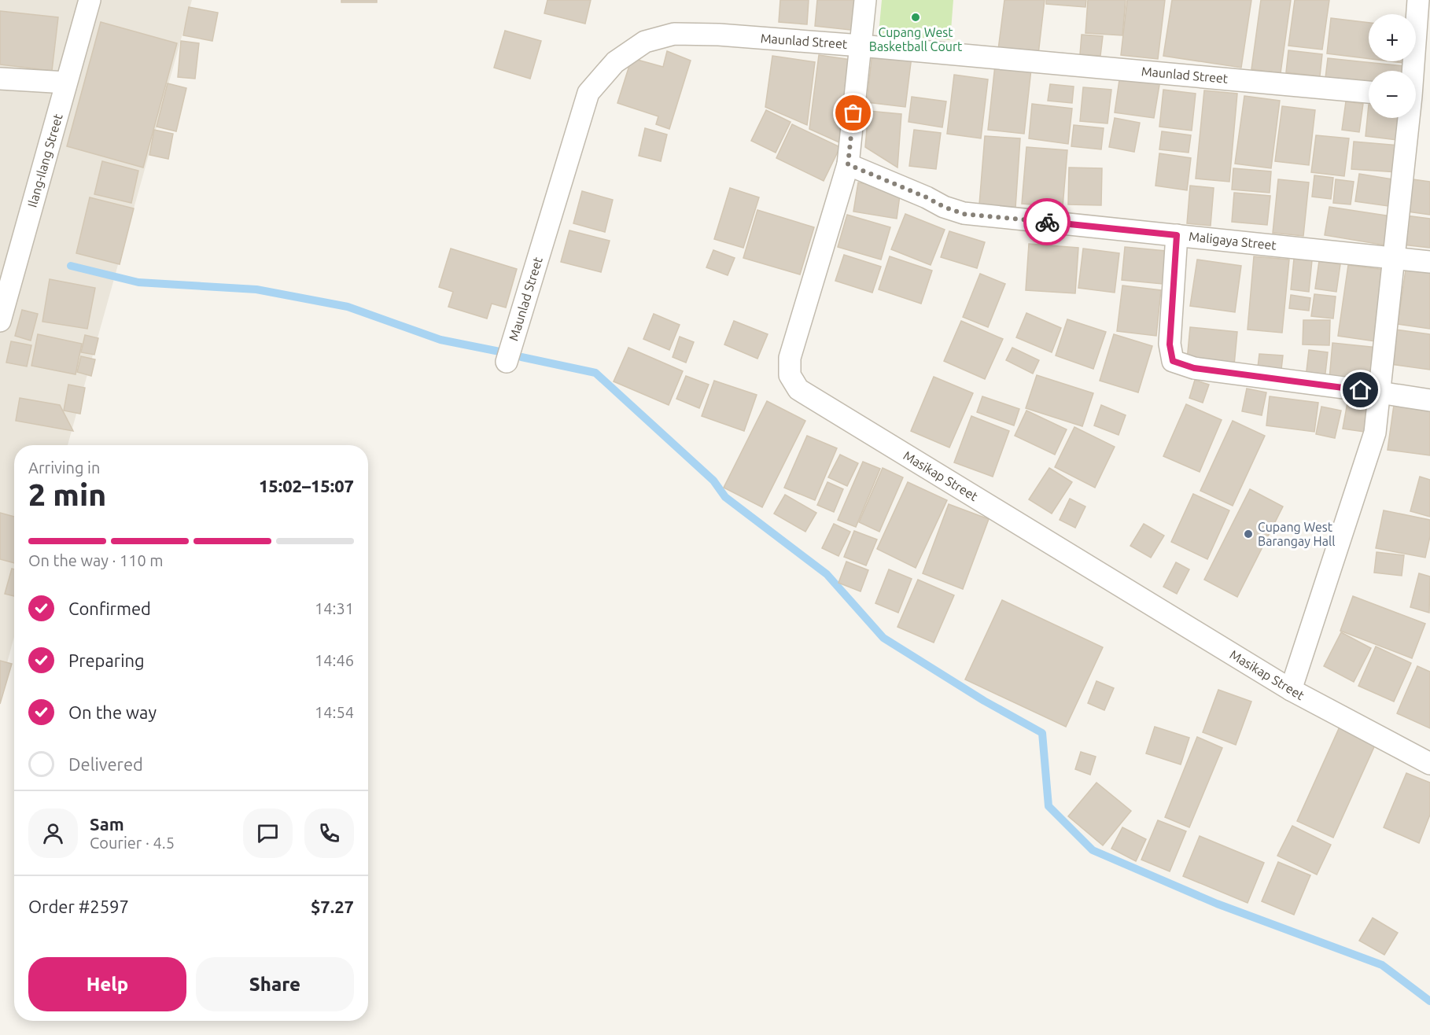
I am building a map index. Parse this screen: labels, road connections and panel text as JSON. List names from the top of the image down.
{
  "streets": {
    "street": [
      "Maunlad Street",
      "Ilang-Ilang Street",
      "Maligaya Street",
      "Masikap Street"
    ]
  },
  "crossings": [
    ["Maunlad Street", "Masikap Street"],
    ["Maligaya Street", "Masikap Street"]
  ],
  "places": ["Cupang West Basketball Court", "Cupang West Barangay Hall"],
  "page": {
    "map_buttons": ["+", "−"],
    "heading": ["2 min", "Arriving in", "15:02–15:07"],
    "panel": [
      "Sam",
      "Courier · 4.5",
      "Order #2597",
      "$7.27"
    ],
    "bar": "On the way · 110 m",
    "list": [
      ["Confirmed", "14:31"],
      ["Preparing", "14:46"],
      ["On the way", "14:54"],
      "Delivered"
    ],
    "buttons": ["Help", "Share"]
  }
}
